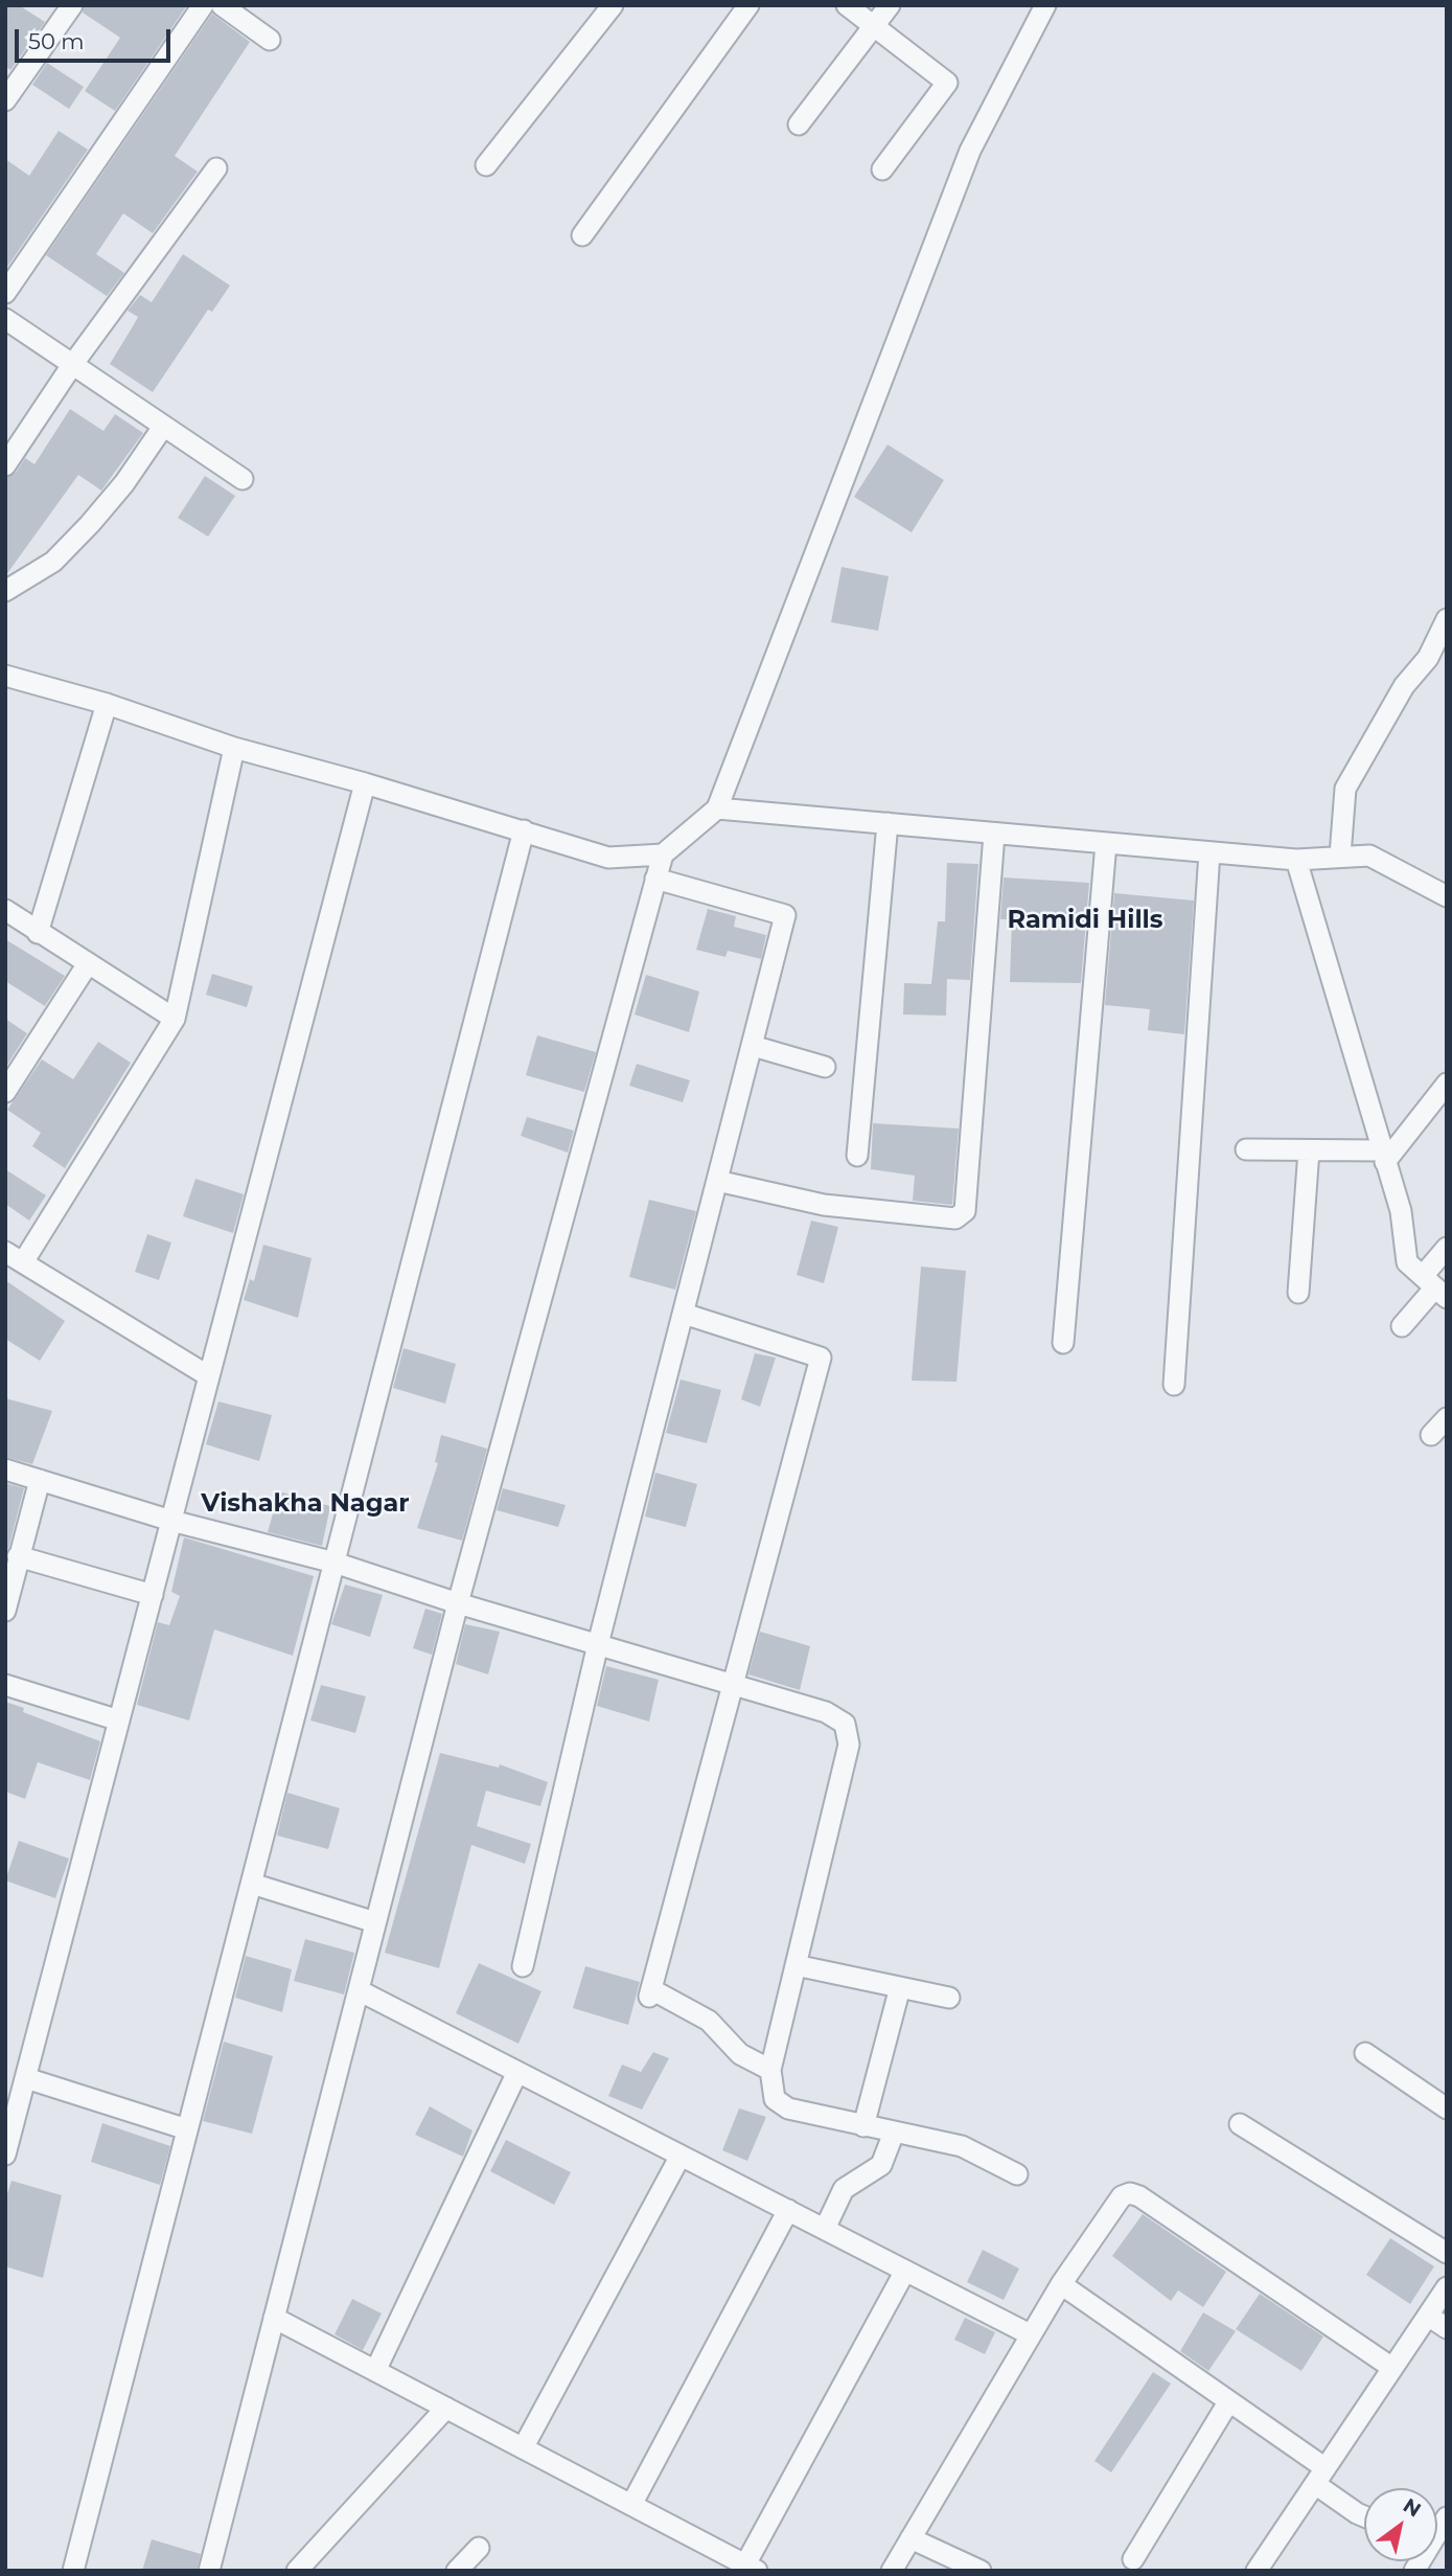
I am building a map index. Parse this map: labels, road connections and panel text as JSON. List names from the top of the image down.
{
  "districts": ["Ramidi Hills", "Vishakha Nagar"],
  "scale_bar": "50 m",
  "north": "top right"
}
